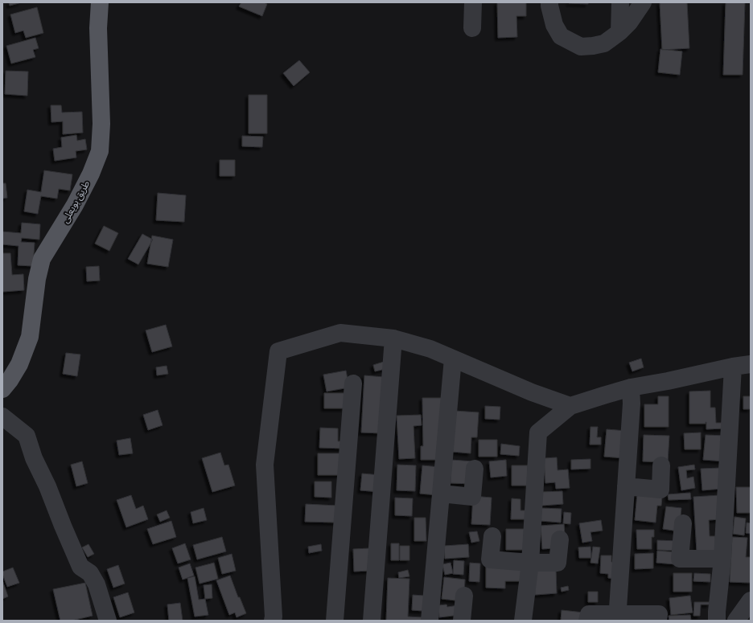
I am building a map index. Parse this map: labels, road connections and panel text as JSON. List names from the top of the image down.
{
  "streets": {
    "main road": ["طريق بويعلى"]
  }
}
